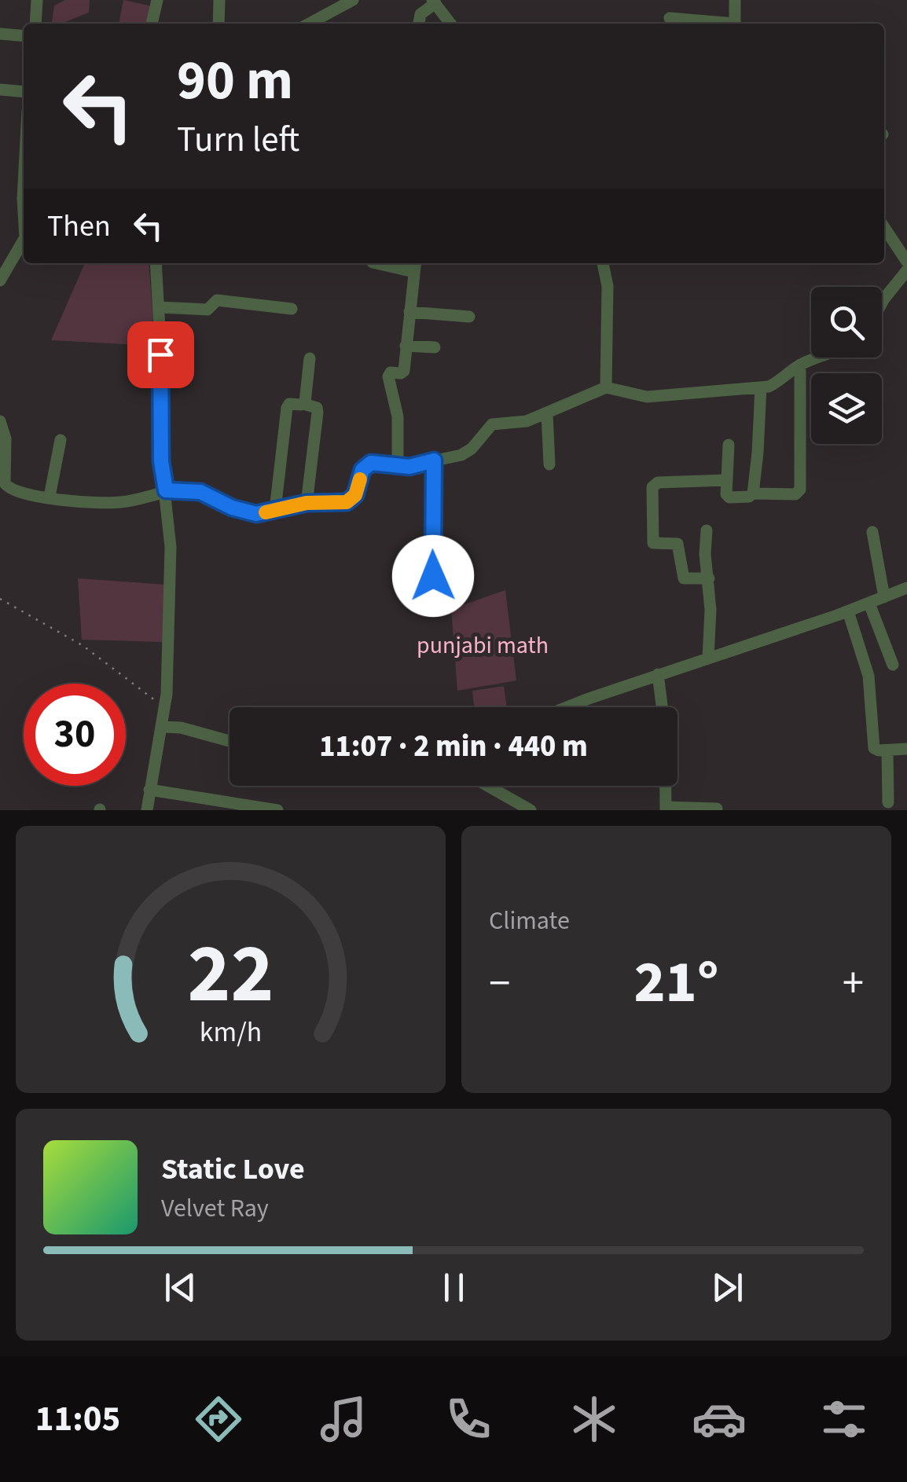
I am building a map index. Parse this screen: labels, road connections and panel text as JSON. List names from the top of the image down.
{
  "parks": ["punjabi math"],
  "page": {
    "turn": ["90 m", "Turn left"],
    "then": "Then",
    "limit": "30",
    "trip": "11:07 · 2 min · 440 m",
    "tile": "Climate",
    "heat": ["−", "21°", "+"],
    "song": ["Static Love", "Velvet Ray"],
    "tabs": "11:05",
    "gauge": ["22", "km/h"]
  }
}
